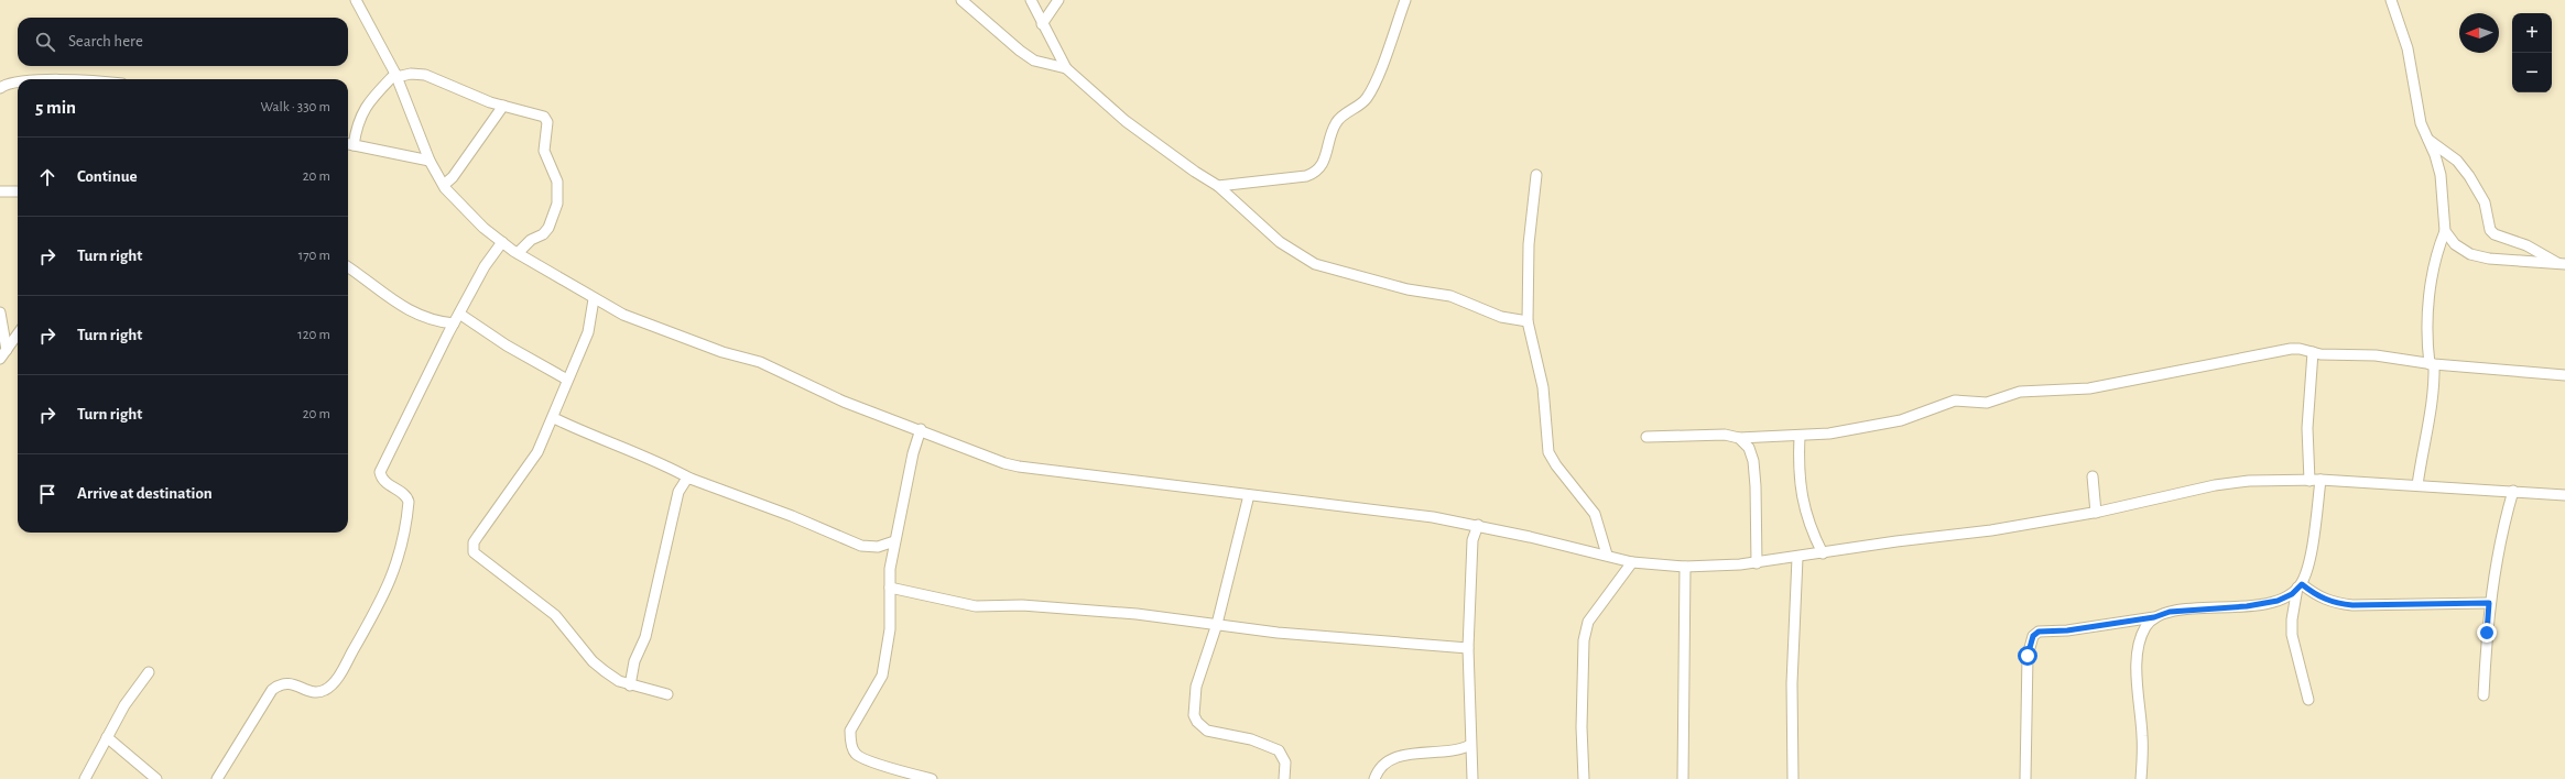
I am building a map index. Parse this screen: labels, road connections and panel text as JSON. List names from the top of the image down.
{
  "north": "left",
  "page": {
    "map_buttons": ["+", "−"],
    "search": "Search here",
    "heading": ["5 min", "Walk · 330 m"],
    "list": [
      ["Continue", "20 m"],
      ["Turn right", "170 m"],
      ["Turn right", "120 m"],
      ["Turn right", "20 m"],
      "Arrive at destination"
    ]
  }
}
